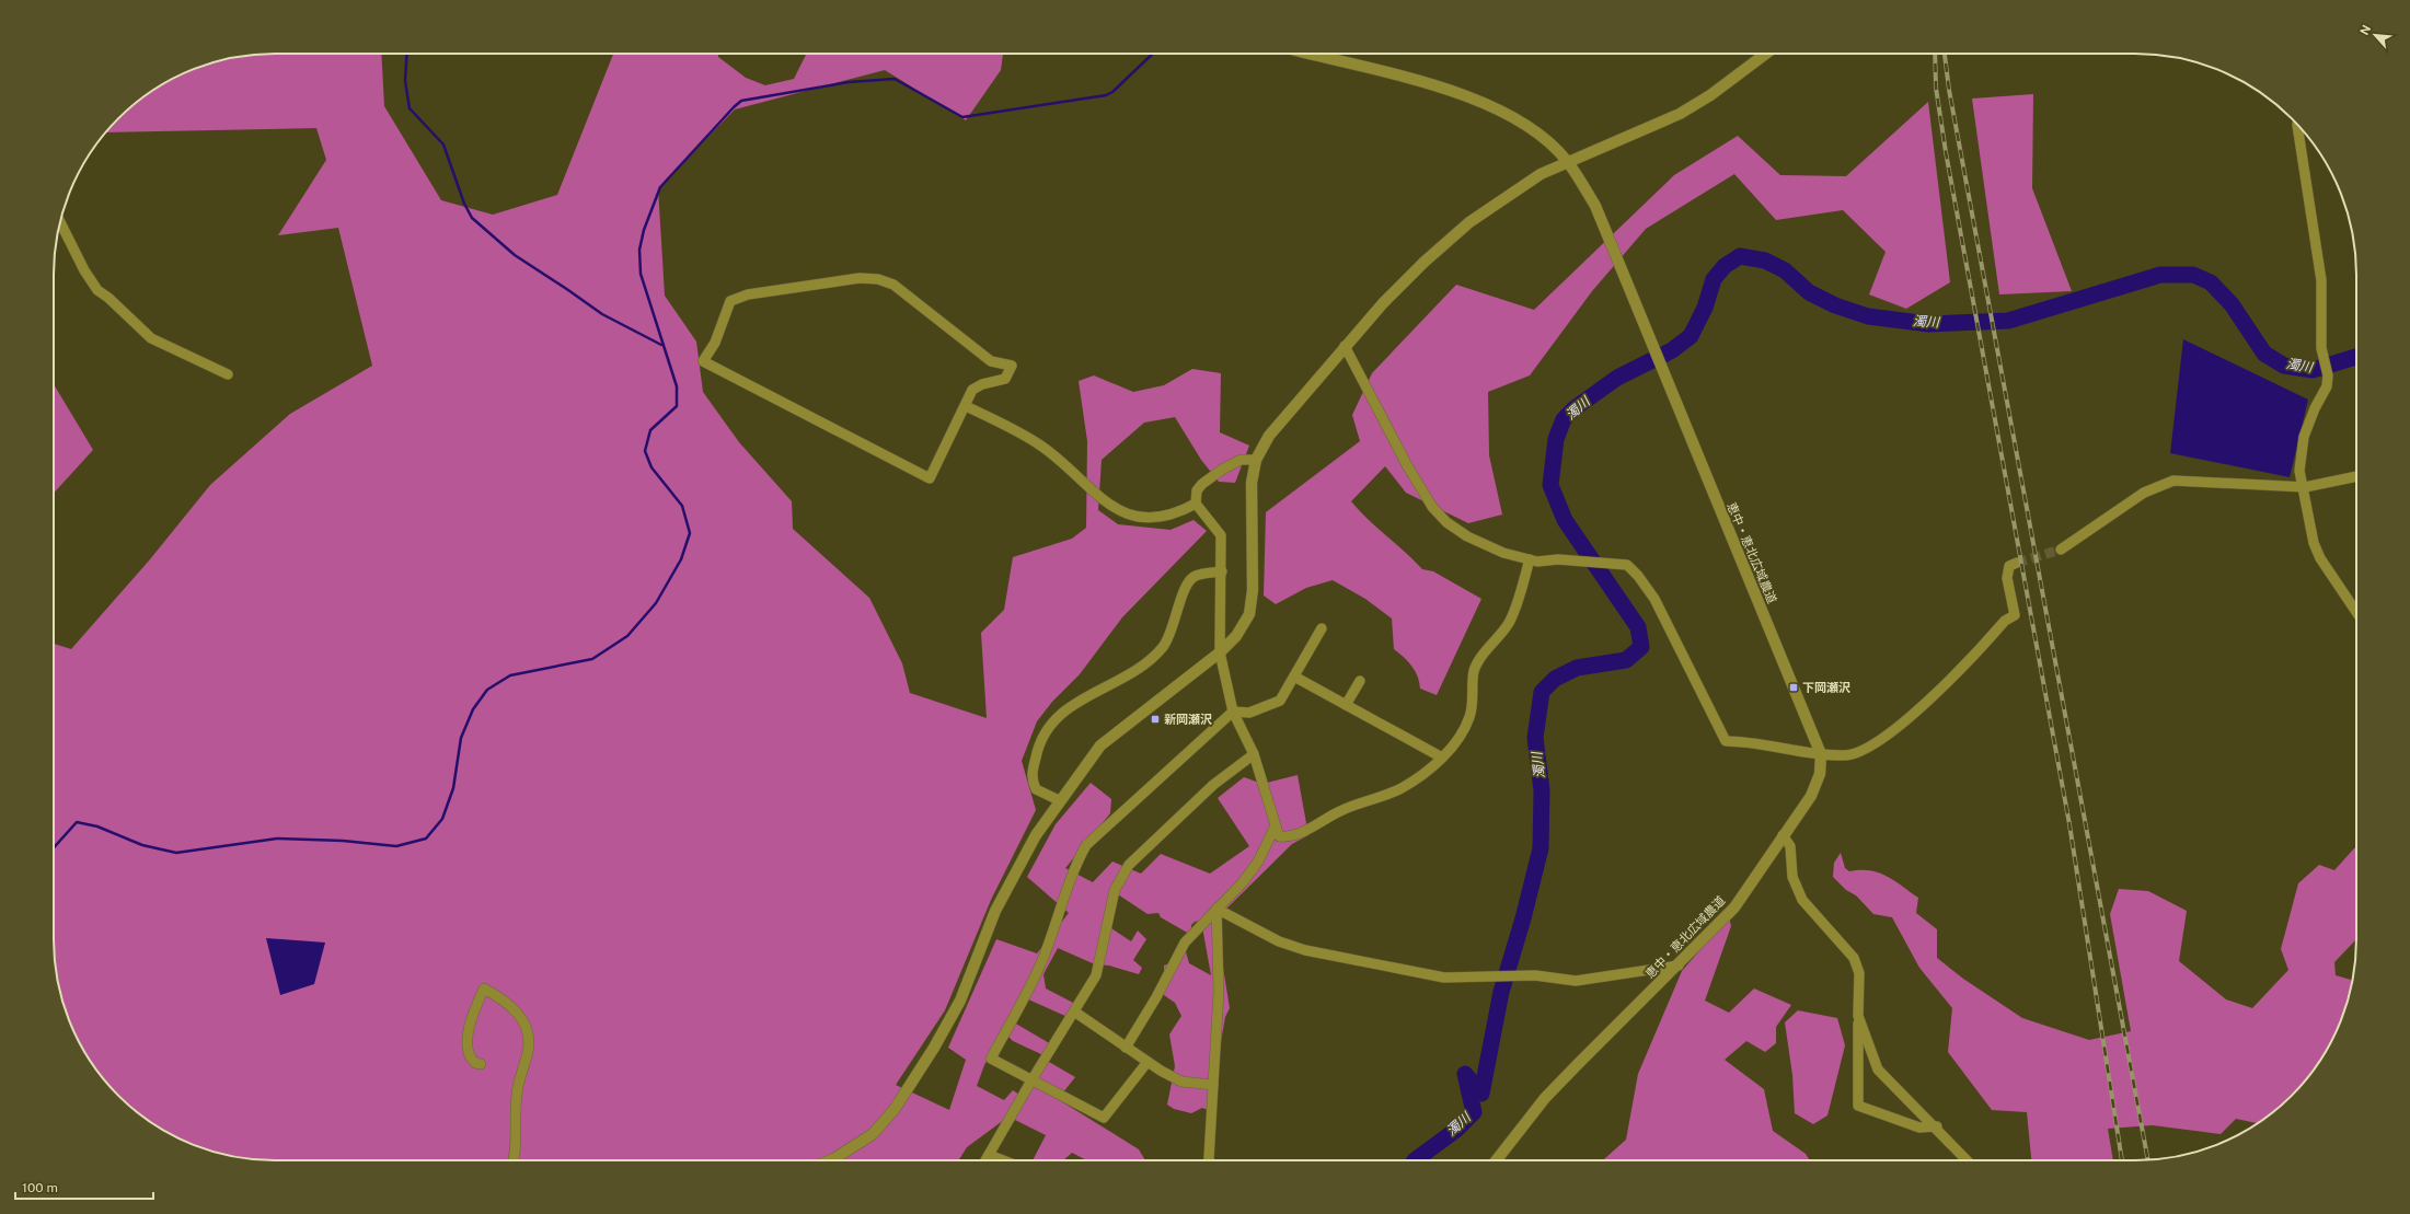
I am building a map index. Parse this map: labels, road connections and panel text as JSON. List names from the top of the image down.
{
  "streets": {
    "street": ["恵中・恵北広域農道"]
  },
  "water": ["濁川"],
  "places": {
    "transit": ["下岡瀬沢", "新岡瀬沢"]
  },
  "scale_bar": "100 m",
  "north": "top left"
}
